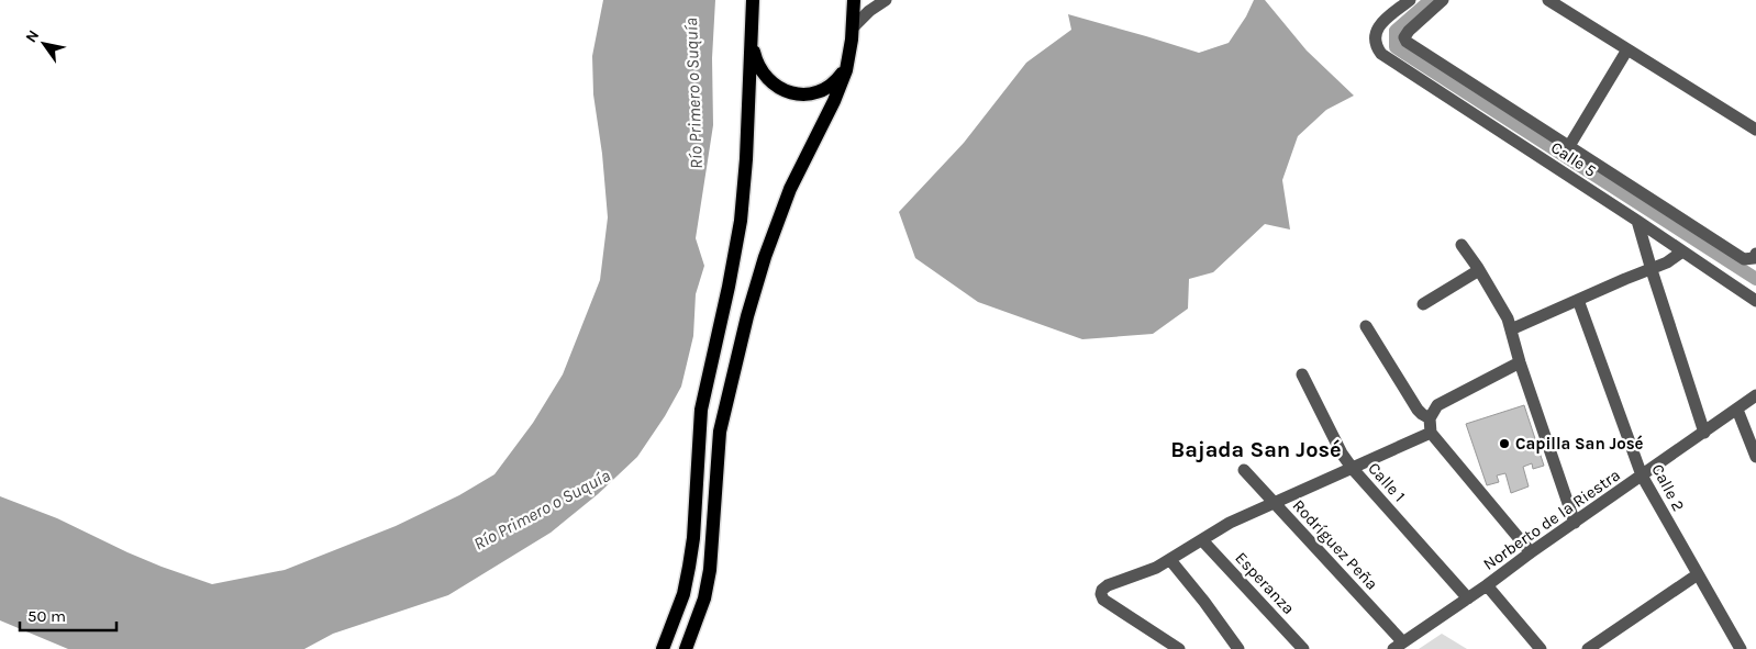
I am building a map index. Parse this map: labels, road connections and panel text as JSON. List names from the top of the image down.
{
  "streets": {
    "street": [
      "Calle 5",
      "Calle 1",
      "Calle 2",
      "Norberto de la Riestra",
      "Rodríguez Peña",
      "Esperanza"
    ]
  },
  "crossings": [
    ["Calle 1", "Norberto de la Riestra"],
    ["Calle 2", "Norberto de la Riestra"],
    ["Norberto de la Riestra", "Rodríguez Peña"]
  ],
  "districts": ["Bajada San José"],
  "water": ["Río Primero o Suquía"],
  "places": ["Capilla San José"],
  "scale_bar": "50 m",
  "north": "top left"
}
